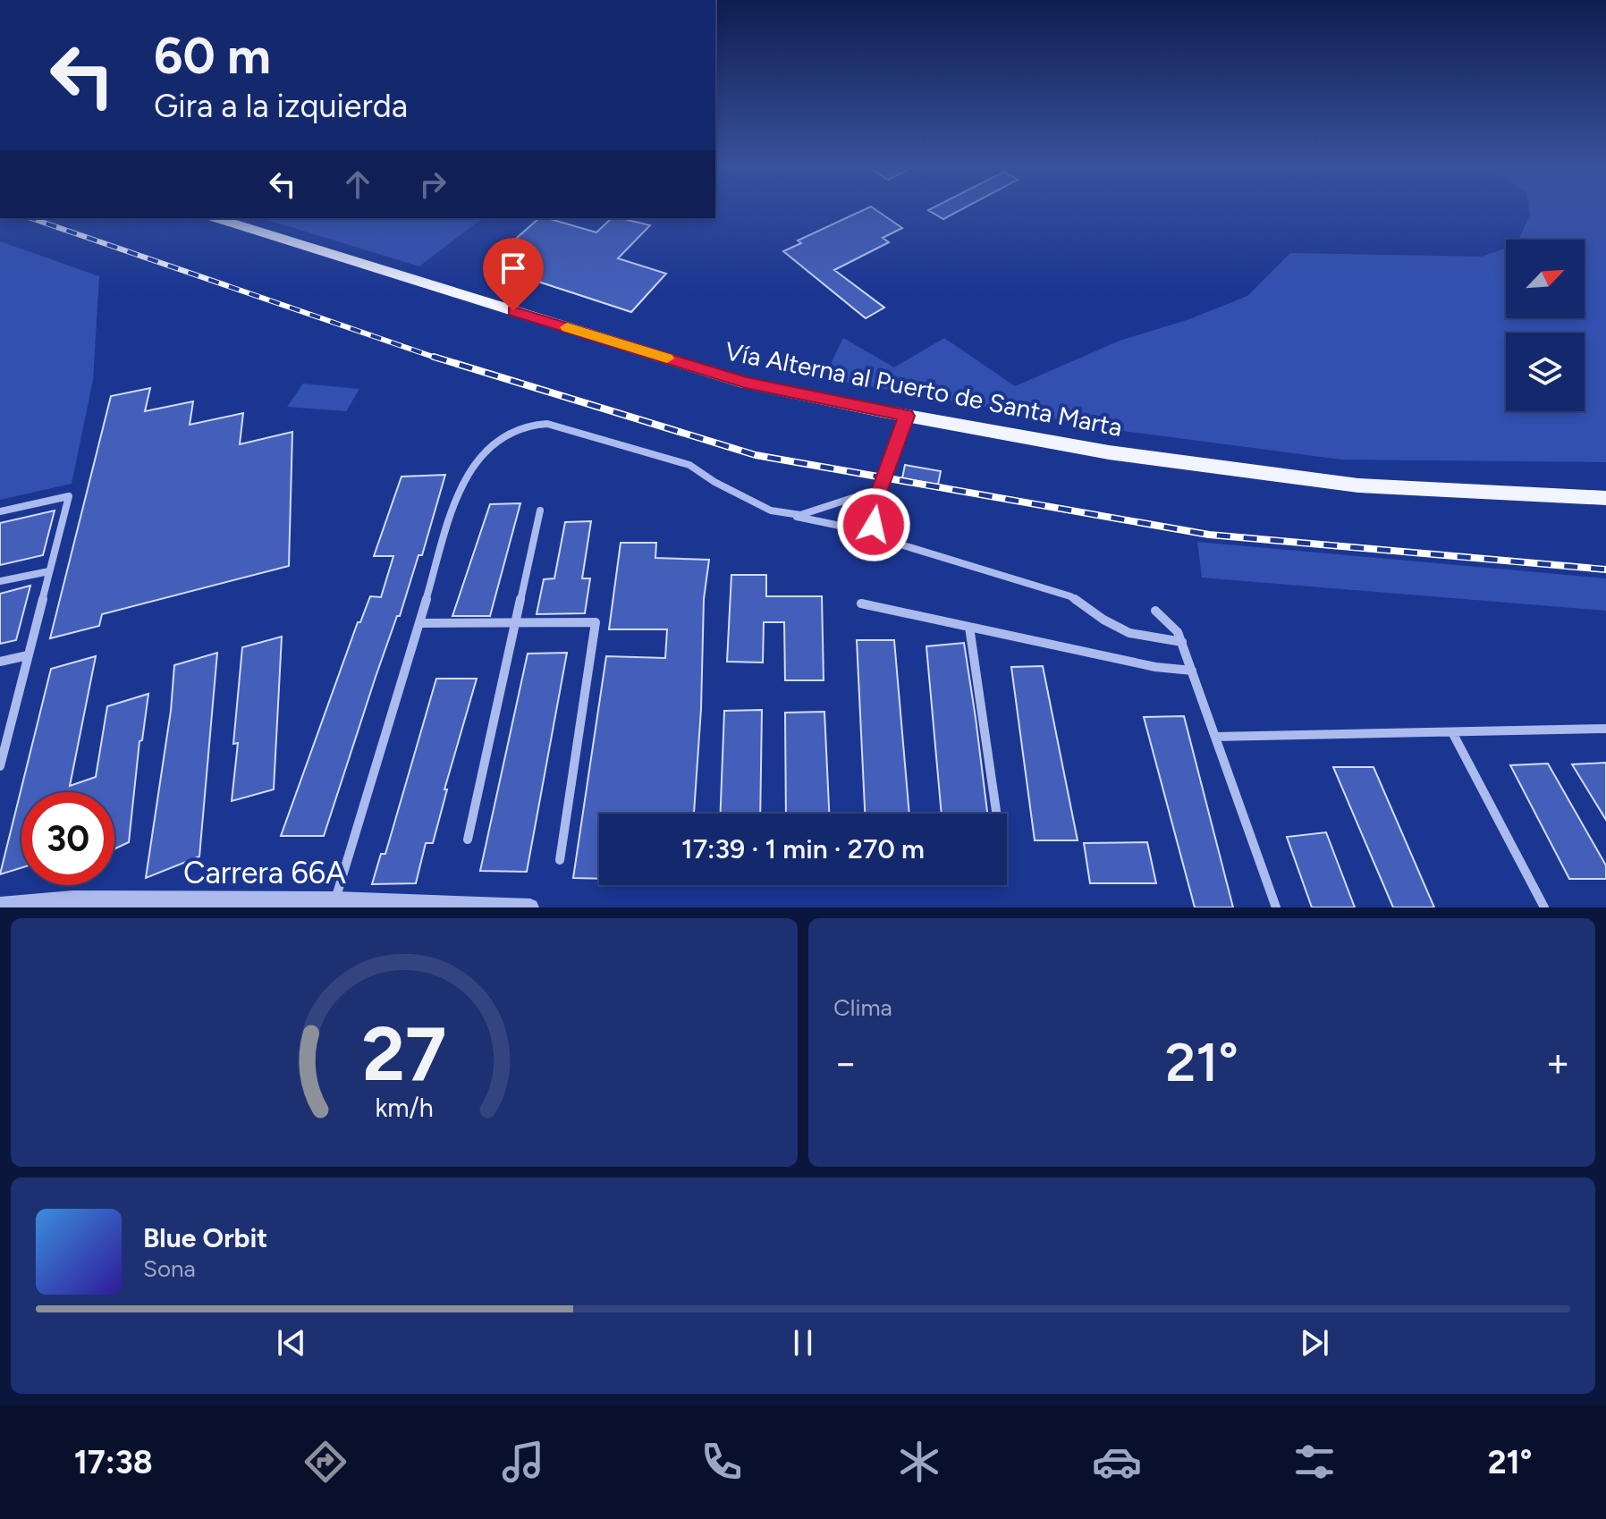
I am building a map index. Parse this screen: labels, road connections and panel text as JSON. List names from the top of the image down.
{
  "streets": {
    "main road": ["Vía Alterna al Puerto de Santa Marta"],
    "street": ["Carrera 66A"]
  },
  "north": "top right",
  "page": {
    "turn": ["60 m", "Gira a la izquierda"],
    "limit": "30",
    "trip": "17:39 · 1 min · 270 m",
    "tile": "Clima",
    "heat": ["−", "21°", "+"],
    "song": ["Blue Orbit", "Sona"],
    "tabs": ["17:38", "21°"],
    "gauge": ["27", "km/h"]
  }
}
